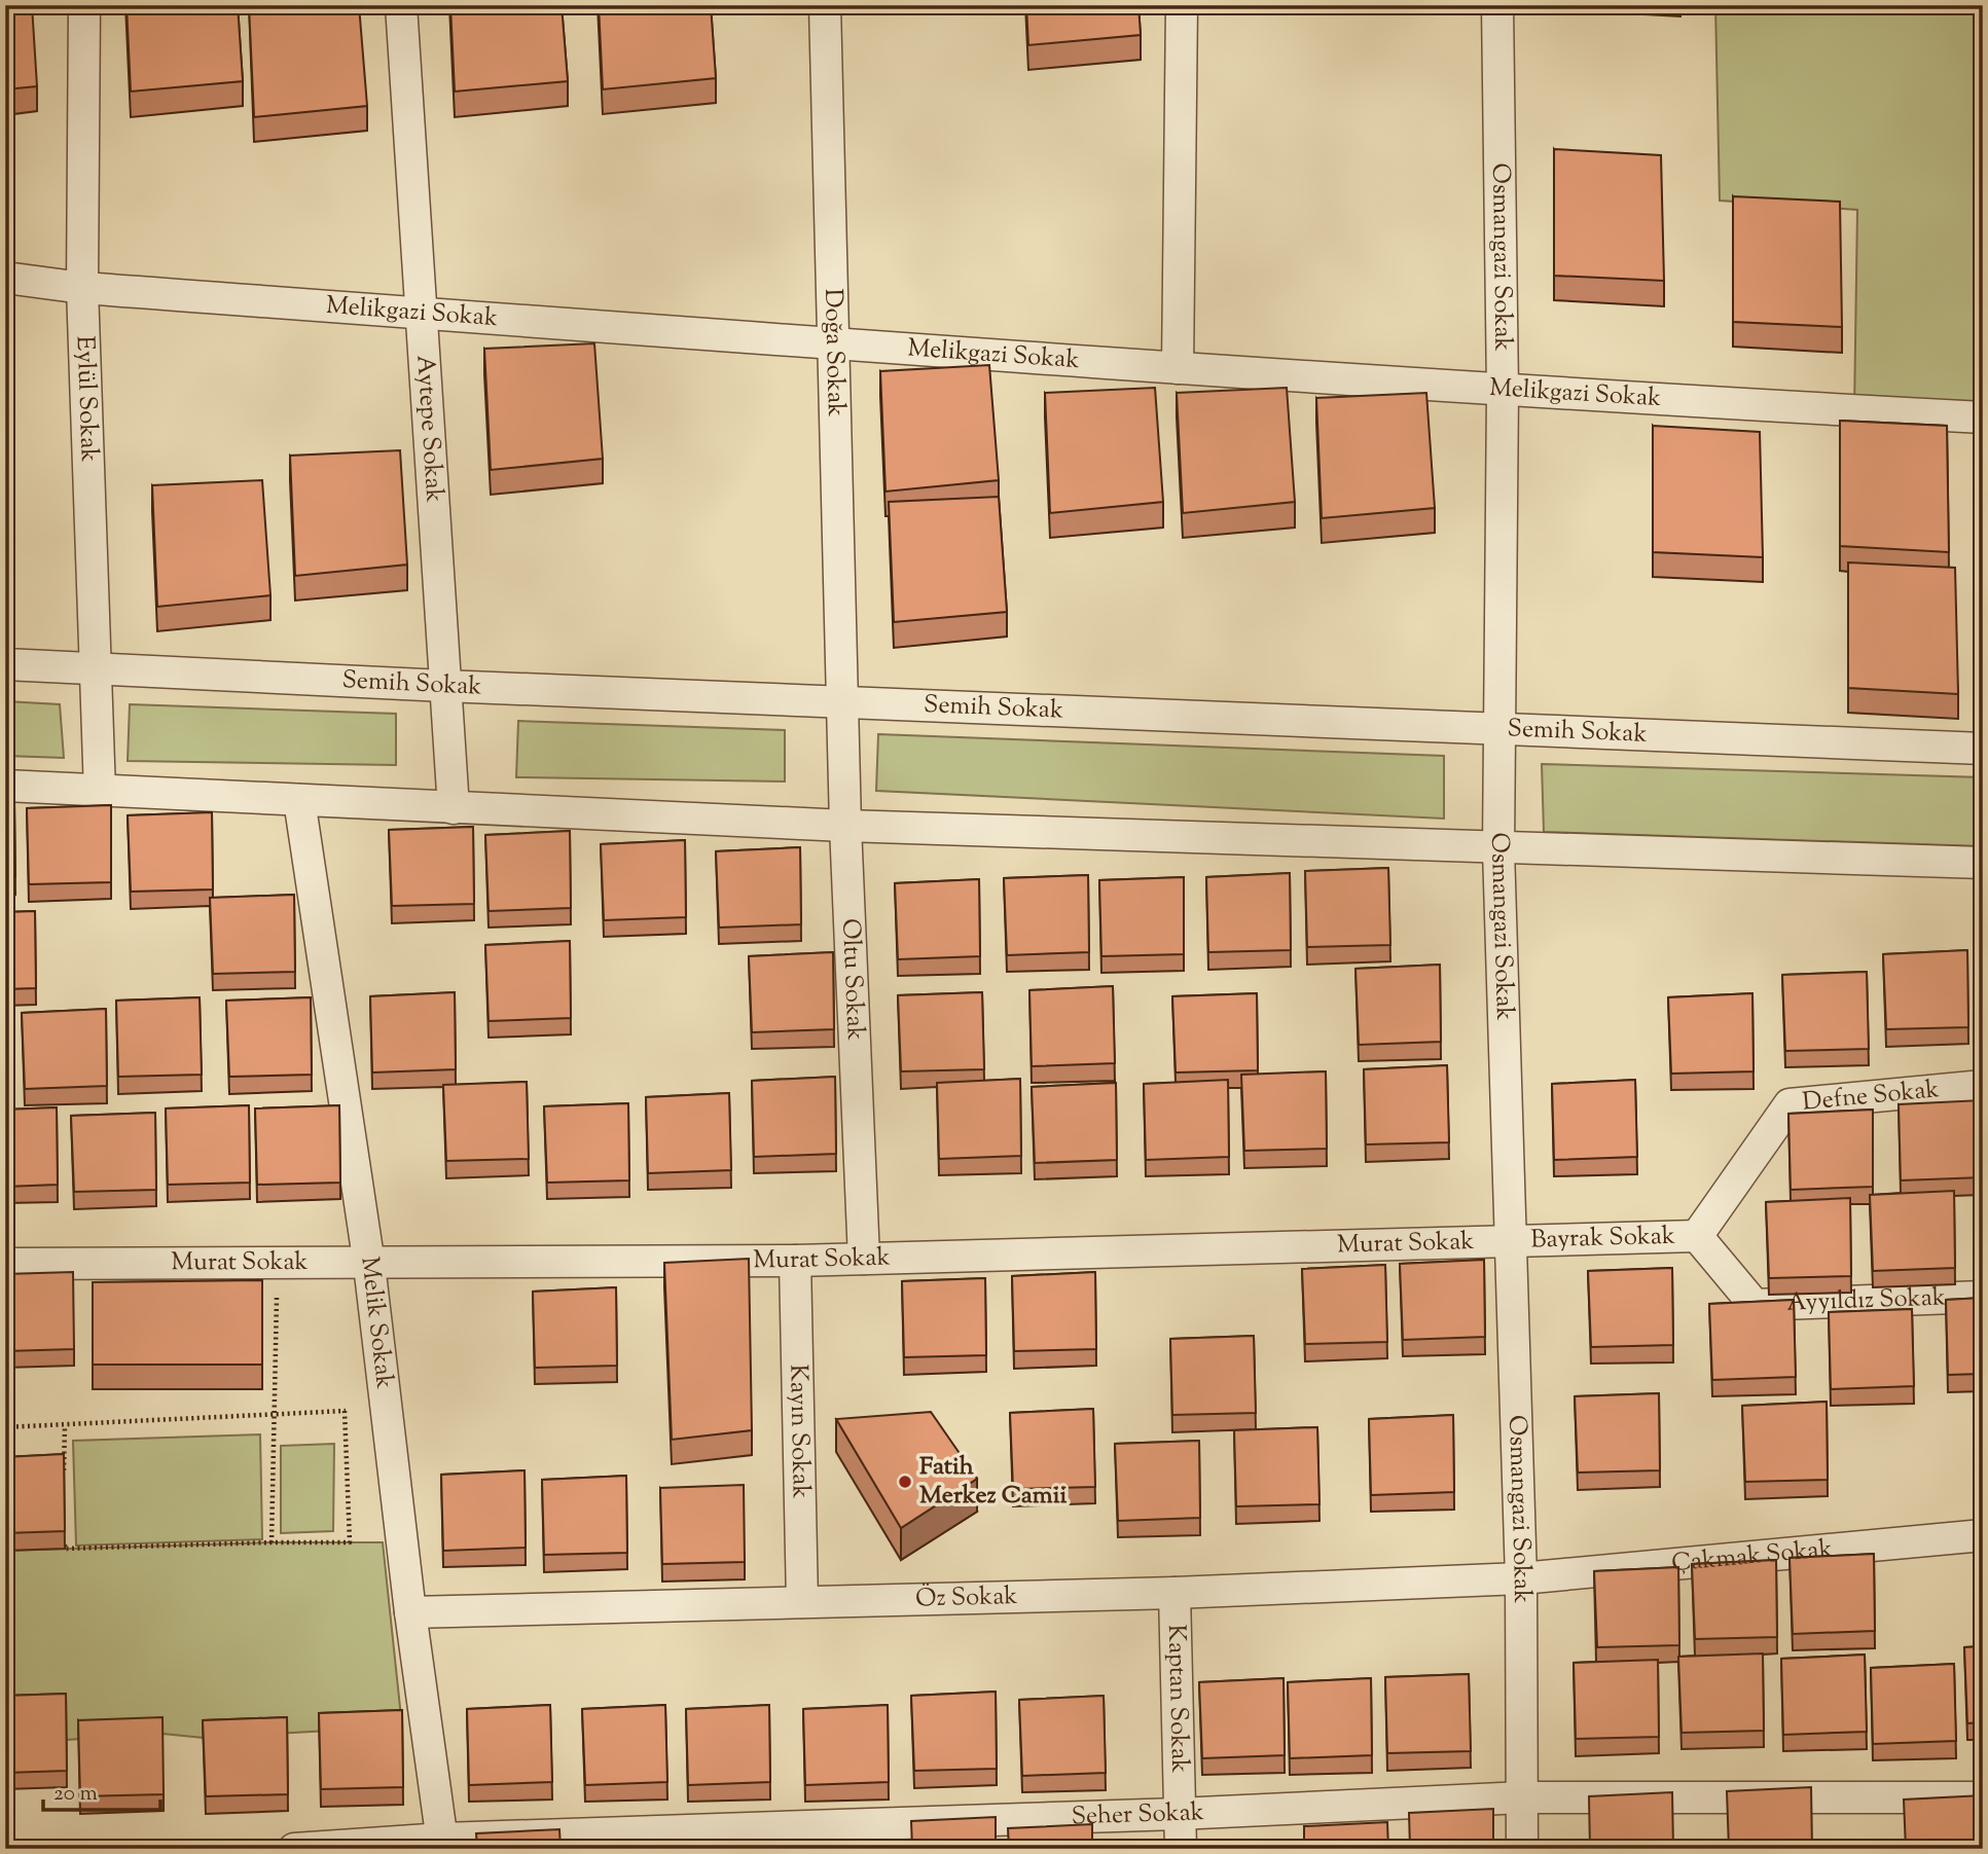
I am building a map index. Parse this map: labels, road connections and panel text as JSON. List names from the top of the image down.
{
  "streets": {
    "street": [
      "Osmangazi Sokak",
      "Melikgazi Sokak",
      "Doğa Sokak",
      "Eylül Sokak",
      "Aytepe Sokak",
      "Semih Sokak",
      "Oltu Sokak",
      "Defne Sokak",
      "Bayrak Sokak",
      "Murat Sokak",
      "Ayyıldız Sokak",
      "Melik Sokak",
      "Kayın Sokak",
      "Çakmak Sokak",
      "Öz Sokak",
      "Kaptan Sokak",
      "Seher Sokak"
    ]
  },
  "crossings": [
    ["Osmangazi Sokak", "Melikgazi Sokak"],
    ["Osmangazi Sokak", "Semih Sokak"],
    ["Osmangazi Sokak", "Bayrak Sokak"],
    ["Osmangazi Sokak", "Murat Sokak"],
    ["Osmangazi Sokak", "Çakmak Sokak"],
    ["Osmangazi Sokak", "Öz Sokak"],
    ["Osmangazi Sokak", "Seher Sokak"],
    ["Melikgazi Sokak", "Doğa Sokak"],
    ["Melikgazi Sokak", "Eylül Sokak"],
    ["Melikgazi Sokak", "Aytepe Sokak"],
    ["Doğa Sokak", "Semih Sokak"],
    ["Doğa Sokak", "Oltu Sokak"],
    ["Eylül Sokak", "Semih Sokak"],
    ["Aytepe Sokak", "Semih Sokak"],
    ["Semih Sokak", "Oltu Sokak"],
    ["Oltu Sokak", "Murat Sokak"],
    ["Defne Sokak", "Bayrak Sokak"],
    ["Defne Sokak", "Ayyıldız Sokak"],
    ["Bayrak Sokak", "Murat Sokak"],
    ["Bayrak Sokak", "Ayyıldız Sokak"],
    ["Murat Sokak", "Melik Sokak"],
    ["Murat Sokak", "Kayın Sokak"],
    ["Melik Sokak", "Öz Sokak"],
    ["Melik Sokak", "Seher Sokak"],
    ["Kayın Sokak", "Öz Sokak"],
    ["Çakmak Sokak", "Öz Sokak"],
    ["Öz Sokak", "Kaptan Sokak"],
    ["Kaptan Sokak", "Seher Sokak"]
  ],
  "places": ["Fatih Merkez Camii"],
  "scale_bar": "20 m"
}
